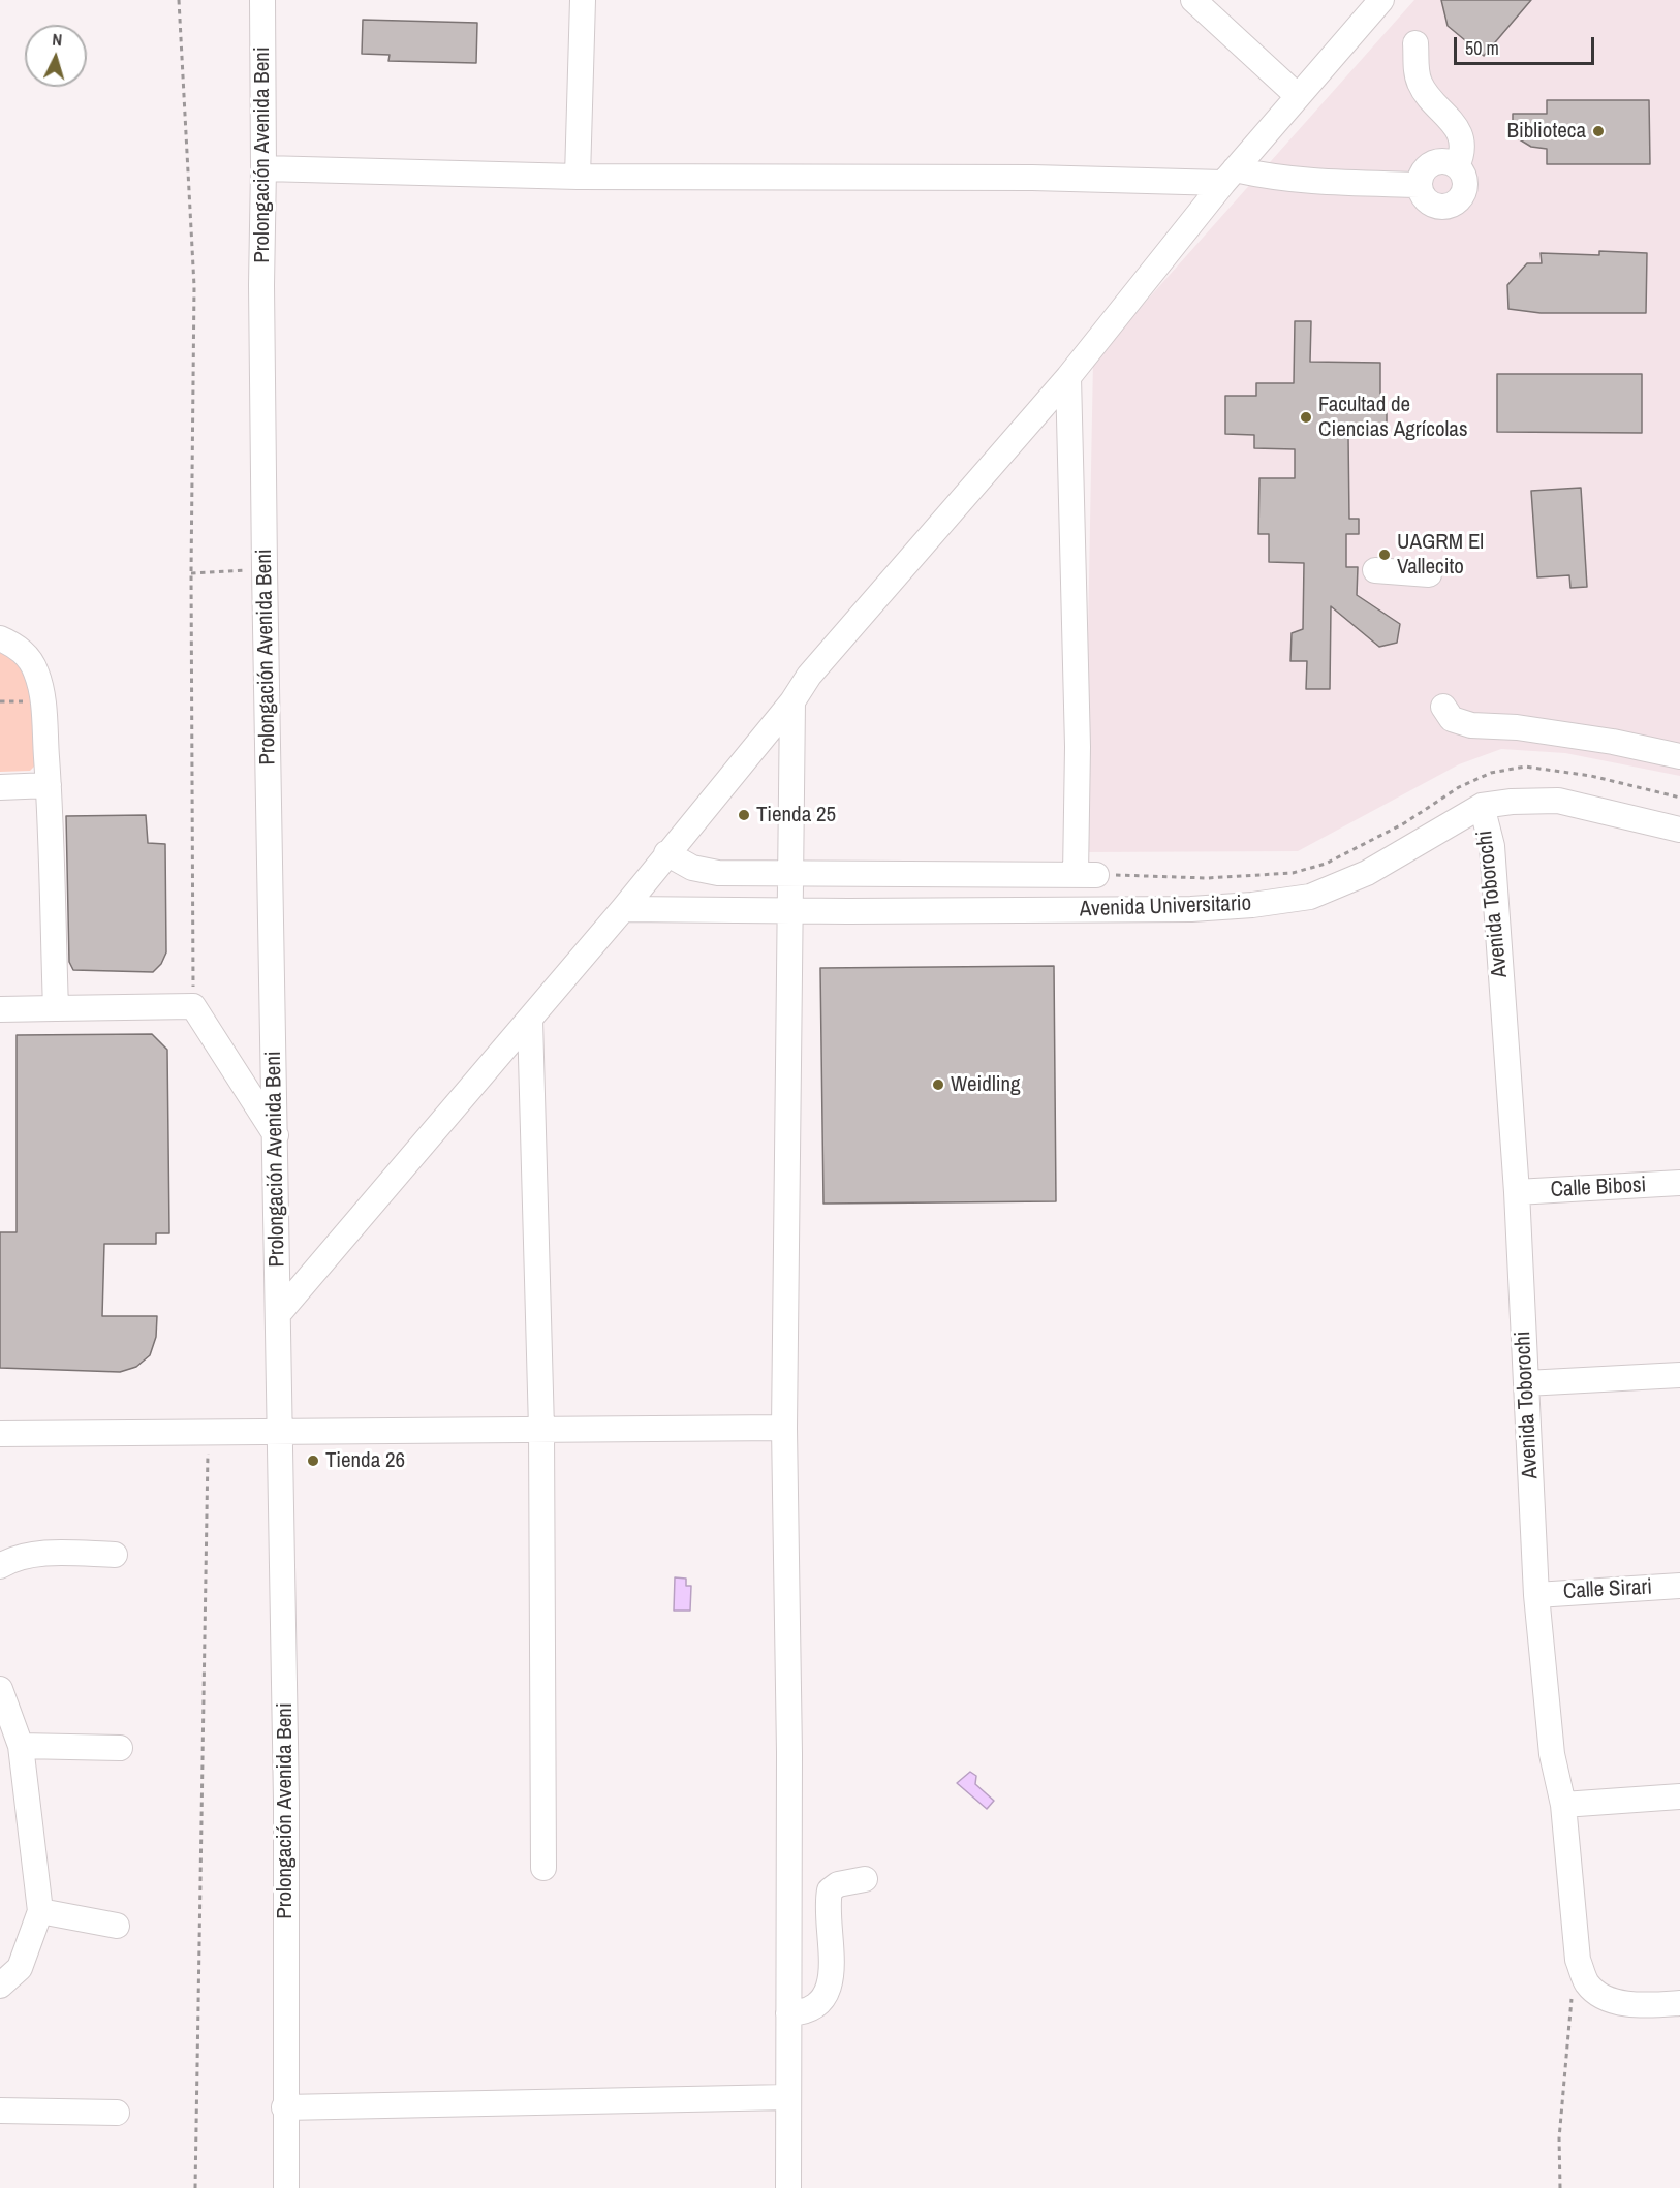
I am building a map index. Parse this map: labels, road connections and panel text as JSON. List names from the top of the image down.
{
  "streets": {
    "street": [
      "Prolongación Avenida Beni",
      "Avenida Toborochi",
      "Avenida Universitario",
      "Calle Bibosi",
      "Calle Sirari"
    ]
  },
  "crossings": [
    ["Avenida Toborochi", "Avenida Universitario"],
    ["Avenida Toborochi", "Calle Bibosi"],
    ["Avenida Toborochi", "Calle Sirari"]
  ],
  "places": [
    "Biblioteca",
    "Facultad de Ciencias Agrícolas",
    "UAGRM El Vallecito",
    "Tienda 25",
    "Weidling",
    "Tienda 26"
  ],
  "scale_bar": "50 m",
  "north": "top"
}
